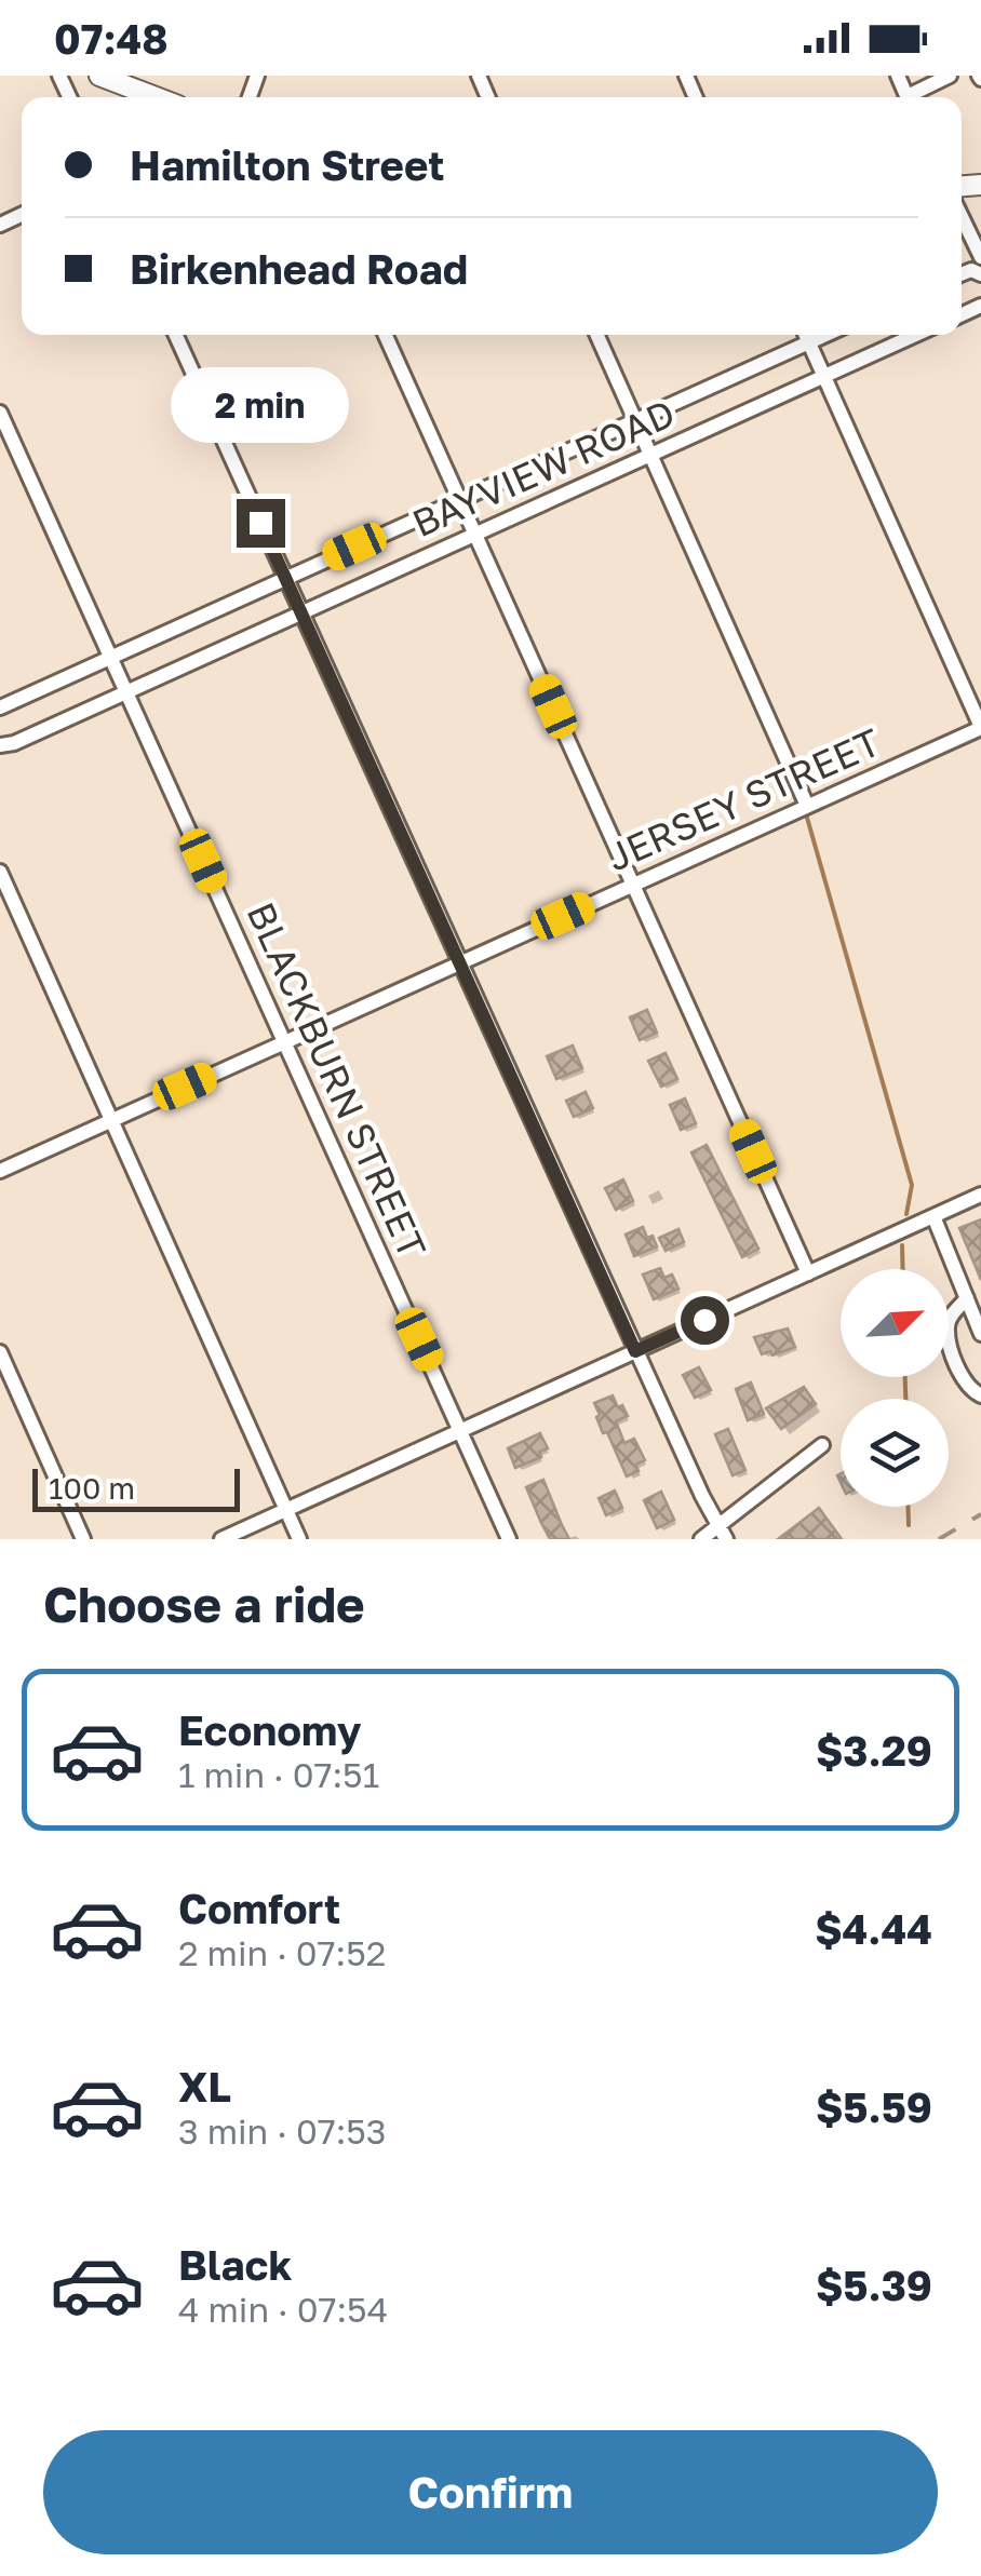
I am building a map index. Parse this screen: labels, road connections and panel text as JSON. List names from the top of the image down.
{
  "streets": {
    "street": ["BAYVIEW ROAD", "JERSEY STREET", "BLACKBURN STREET"]
  },
  "crossings": [
    ["BAYVIEW ROAD", "BLACKBURN STREET"],
    ["JERSEY STREET", "BLACKBURN STREET"]
  ],
  "scale_bar": "100 m",
  "north": "top right",
  "page": {
    "status": "07:48",
    "banner": ["Hamilton Street", "Birkenhead Road"],
    "bubble": "2 min",
    "scale": "100 m",
    "heading": "Choose a ride",
    "list": [
      {
        "name": "Economy",
        "note": "1 min · 07:51",
        "value": "$3.29"
      },
      {
        "name": "Comfort",
        "note": "2 min · 07:52",
        "value": "$4.44"
      },
      {
        "name": "XL",
        "note": "3 min · 07:53",
        "value": "$5.59"
      },
      {
        "name": "Black",
        "note": "4 min · 07:54",
        "value": "$5.39"
      }
    ],
    "buttons": "Confirm"
  }
}
